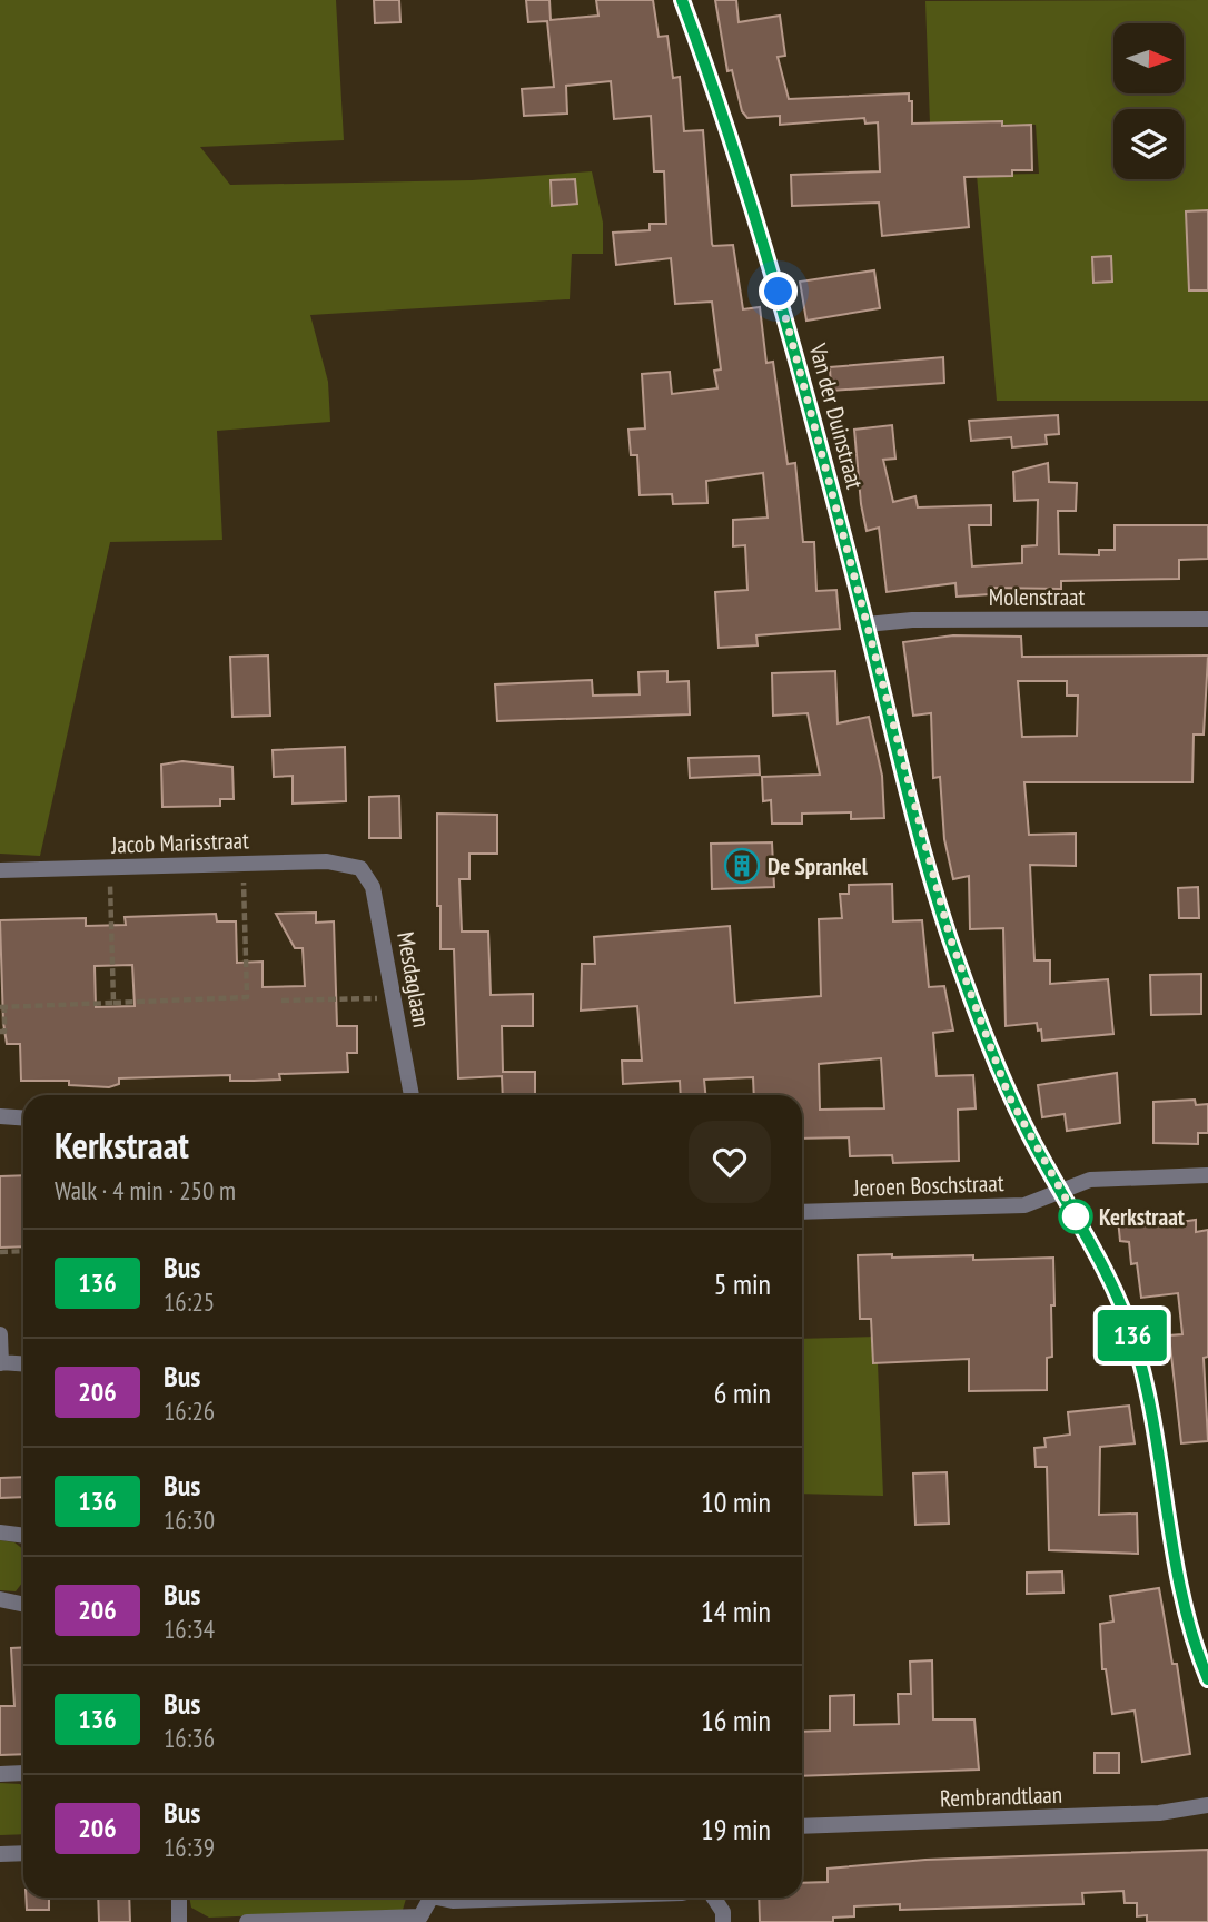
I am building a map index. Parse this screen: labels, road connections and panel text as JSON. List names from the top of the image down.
{
  "streets": {
    "street": [
      "Van der Duinstraat",
      "Molenstraat",
      "Jacob Marisstraat",
      "Mesdaglaan",
      "Jeroen Boschstraat",
      "Rembrandtlaan"
    ]
  },
  "crossings": [
    ["Van der Duinstraat", "Molenstraat"],
    ["Jacob Marisstraat", "Mesdaglaan"]
  ],
  "places": {
    "building": ["De Sprankel"],
    "other": ["Kerkstraat"]
  },
  "lines": ["bus line 136"],
  "north": "right",
  "page": {
    "on_map": "136",
    "heading": ["Kerkstraat", "Walk · 4 min · 250 m"],
    "list": [
      {
        "mark": "136",
        "name": "Bus",
        "note": "16:25",
        "value": "5 min"
      },
      {
        "mark": "206",
        "name": "Bus",
        "note": "16:26",
        "value": "6 min"
      },
      {
        "mark": "136",
        "name": "Bus",
        "note": "16:30",
        "value": "10 min"
      },
      {
        "mark": "206",
        "name": "Bus",
        "note": "16:34",
        "value": "14 min"
      },
      {
        "mark": "136",
        "name": "Bus",
        "note": "16:36",
        "value": "16 min"
      },
      {
        "mark": "206",
        "name": "Bus",
        "note": "16:39",
        "value": "19 min"
      }
    ]
  }
}
